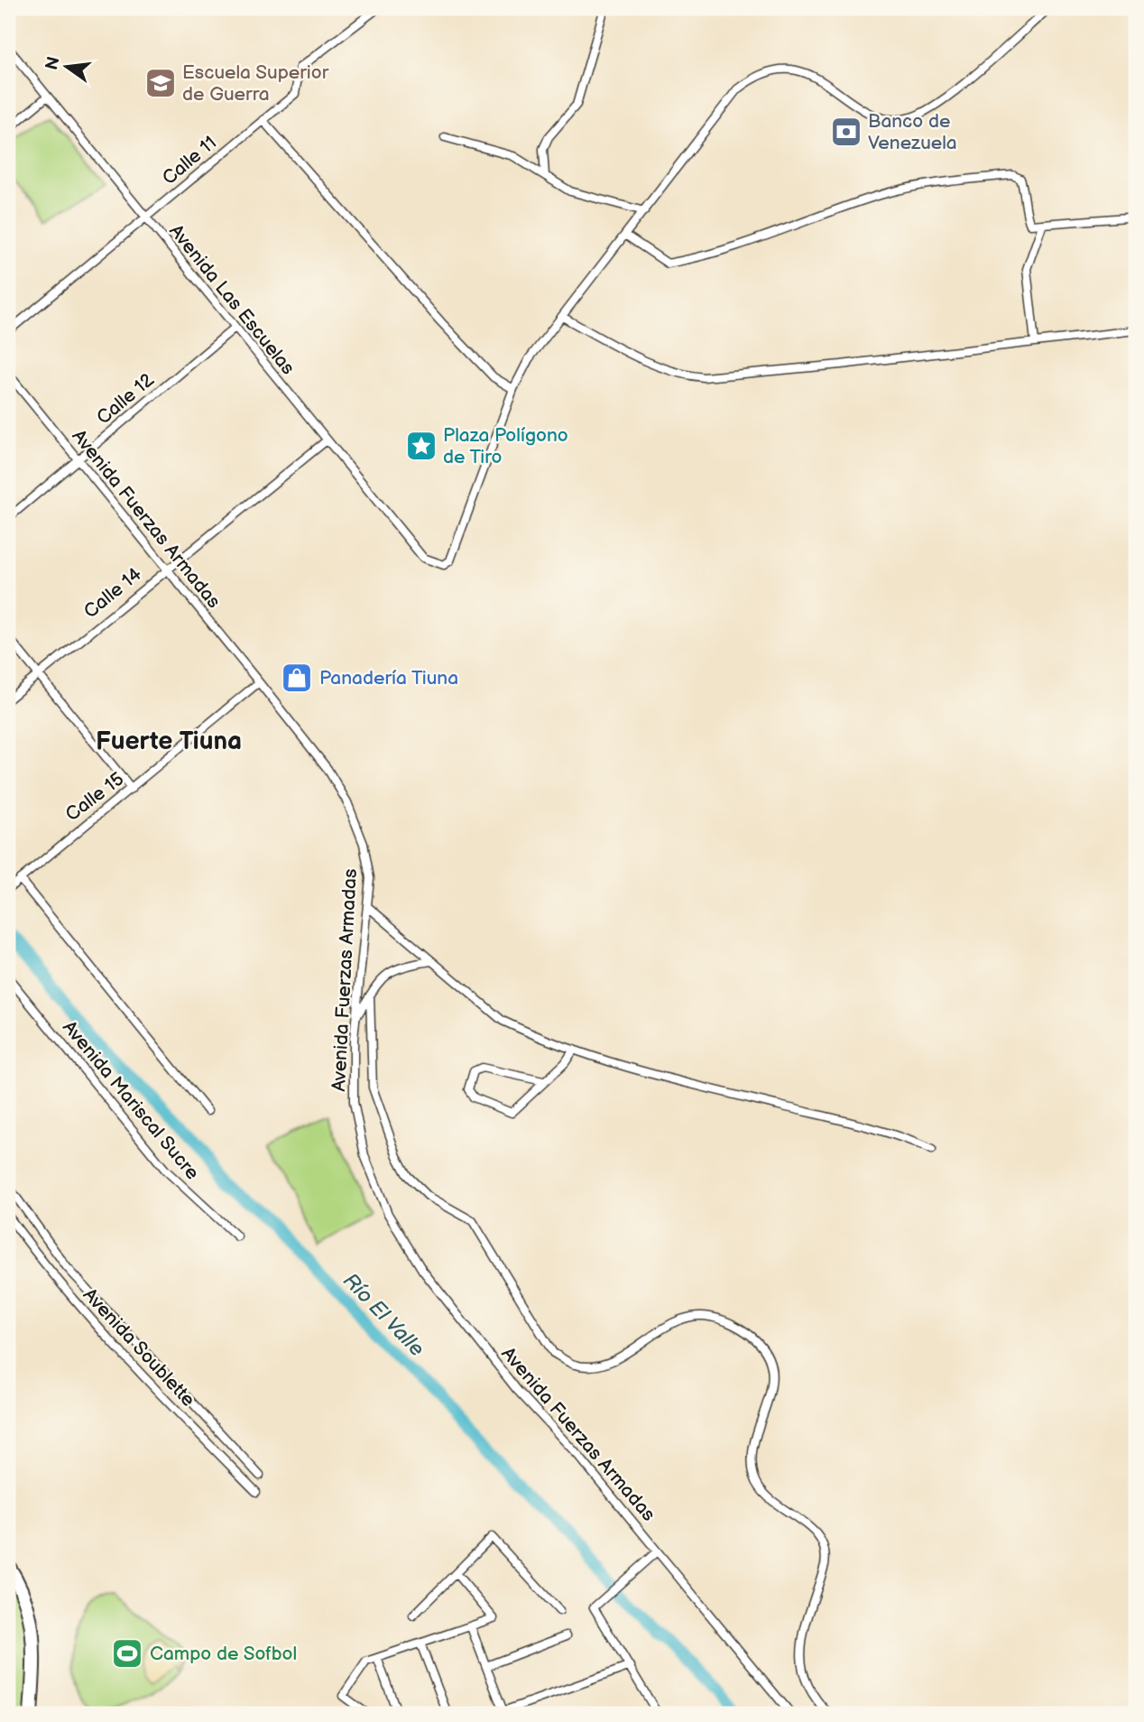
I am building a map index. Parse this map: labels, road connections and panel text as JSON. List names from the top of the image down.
{
  "streets": {
    "street": [
      "Calle 11",
      "Avenida Las Escuelas",
      "Calle 12",
      "Avenida Fuerzas Armadas",
      "Calle 14",
      "Calle 15",
      "Avenida Mariscal Sucre",
      "Avenida Soublette"
    ]
  },
  "crossings": [
    ["Calle 11", "Avenida Las Escuelas"],
    ["Avenida Las Escuelas", "Calle 12"],
    ["Avenida Las Escuelas", "Calle 14"],
    ["Calle 12", "Avenida Fuerzas Armadas"],
    ["Avenida Fuerzas Armadas", "Calle 14"],
    ["Avenida Fuerzas Armadas", "Calle 15"]
  ],
  "districts": ["Fuerte Tiuna"],
  "water": ["Río El Valle"],
  "places": {
    "school or university": ["Escuela Superior de Guerra"],
    "bank": ["Banco de Venezuela"],
    "place": ["Plaza Polígono de Tiro"],
    "shop": ["Panadería Tiuna"],
    "sports": ["Campo de Sofbol"]
  },
  "north": "left"
}
